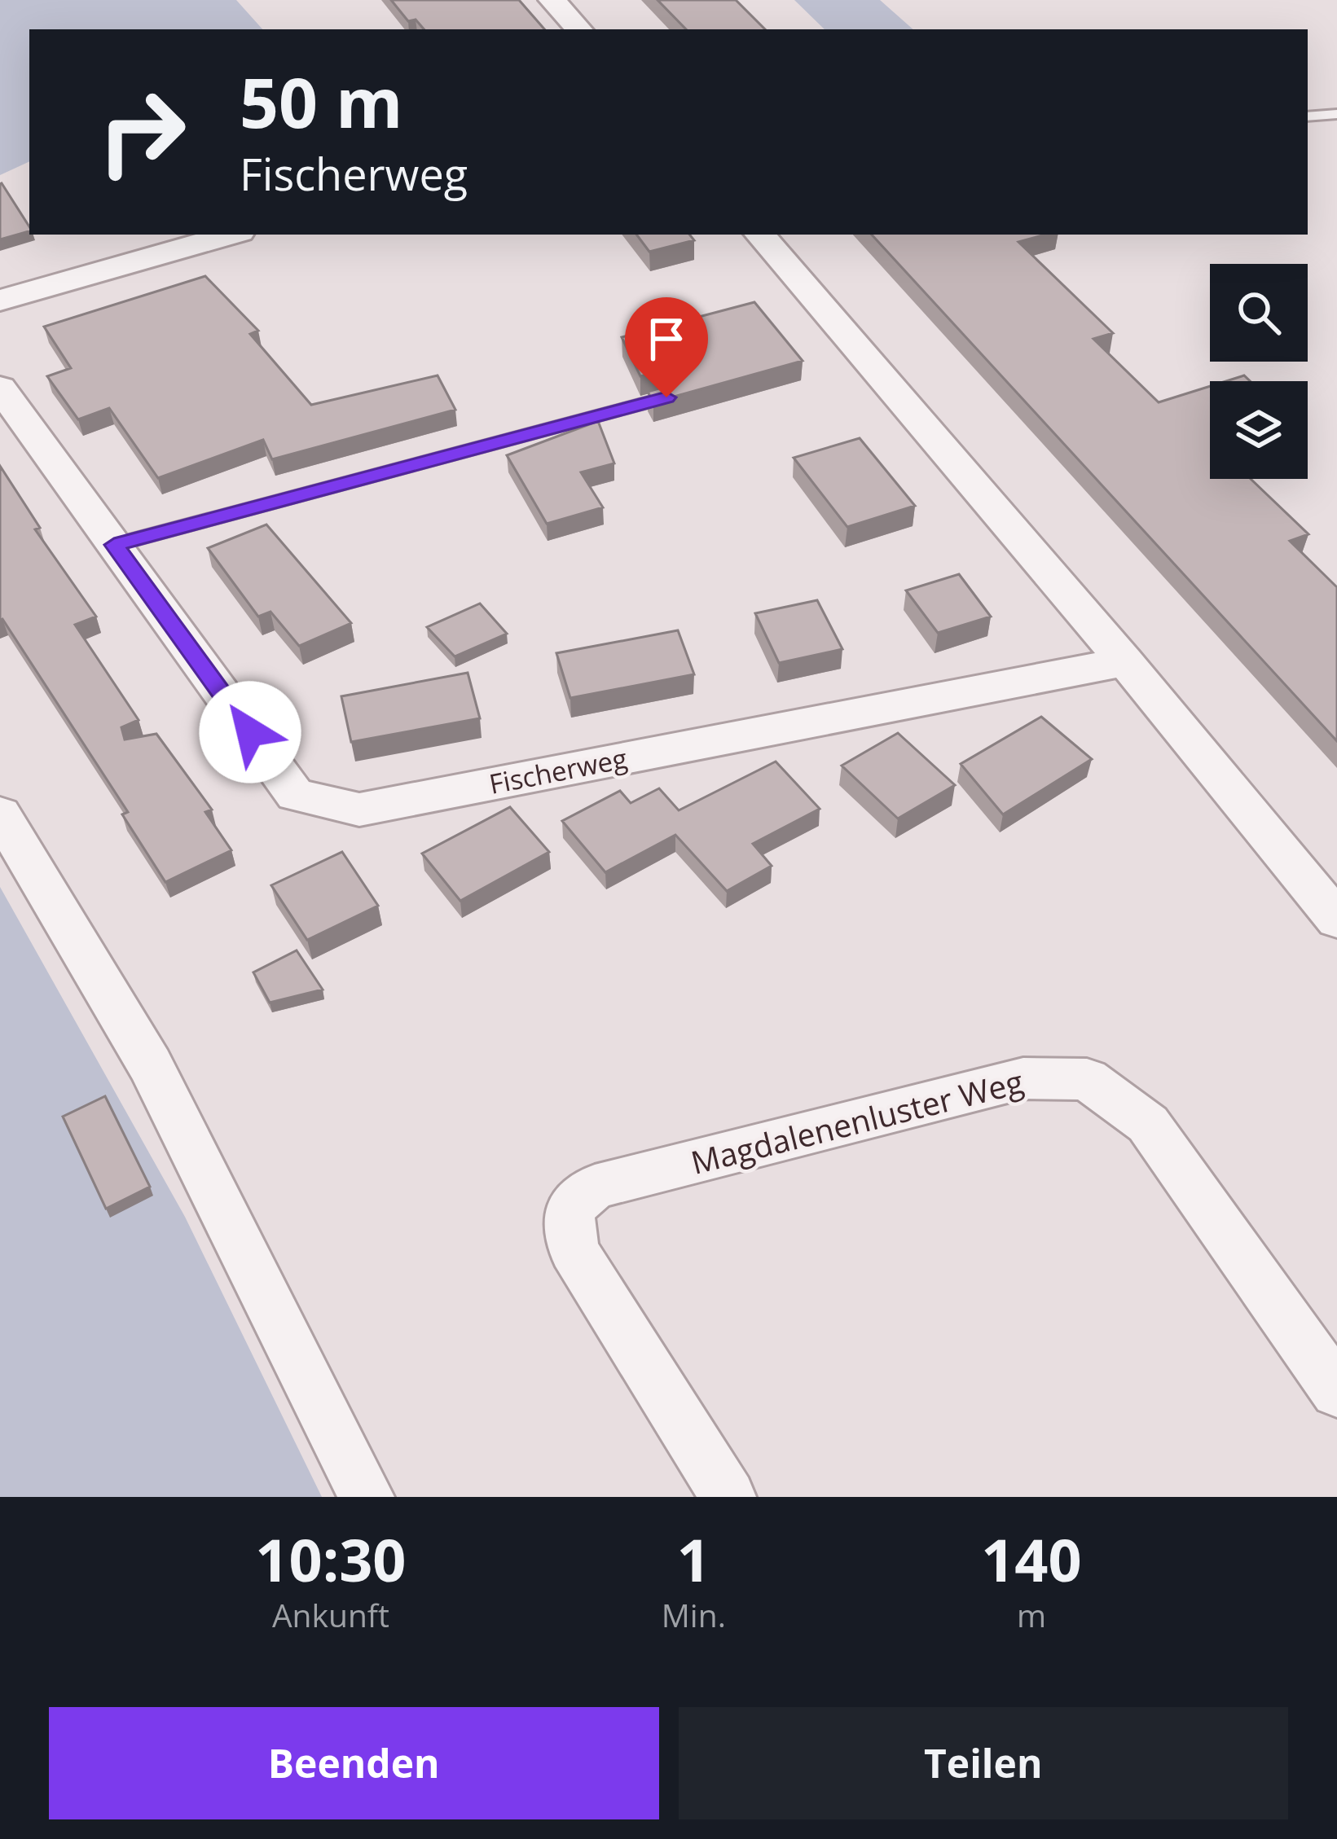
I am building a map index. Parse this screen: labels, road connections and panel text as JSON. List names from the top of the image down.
{
  "streets": {
    "street": ["Fischerweg", "Magdalenenluster Weg"]
  },
  "page": {
    "turn": ["50 m", "Fischerweg"],
    "eta": [
      "10:30",
      "Ankunft",
      "1",
      "Min.",
      "140",
      "m"
    ],
    "buttons": ["Beenden", "Teilen"]
  }
}
